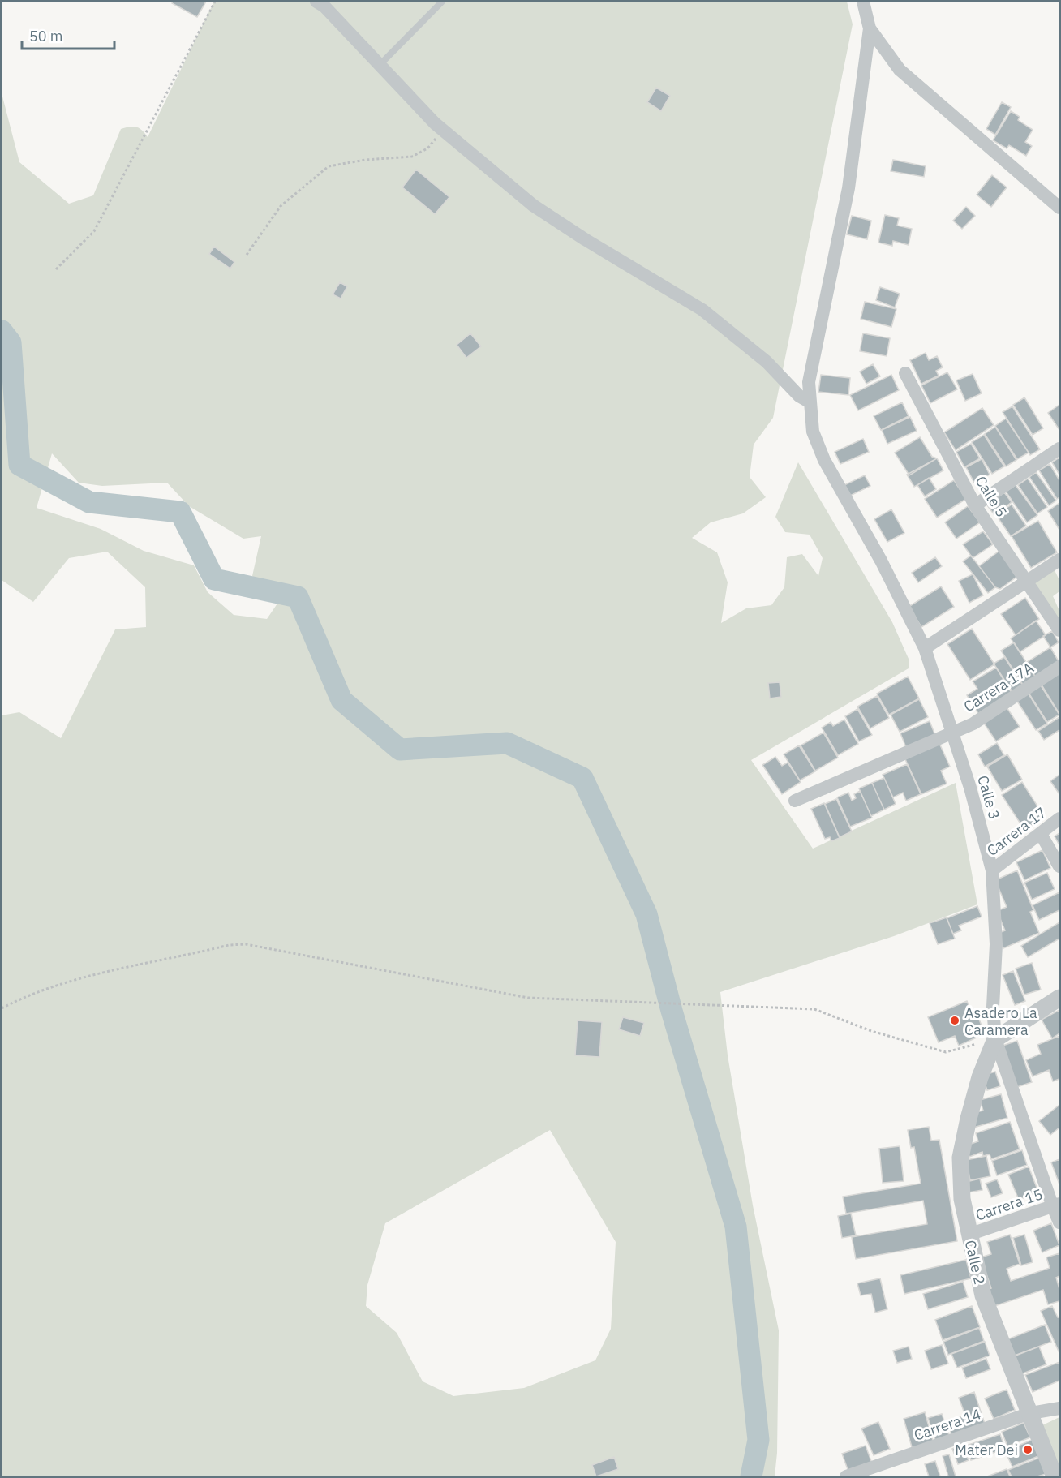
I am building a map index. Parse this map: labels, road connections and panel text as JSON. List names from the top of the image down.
{
  "streets": {
    "street": [
      "Calle 5",
      "Carrera 17A",
      "Calle 3",
      "Carrera 17",
      "Carrera 15",
      "Calle 2",
      "Carrera 14"
    ]
  },
  "crossings": [
    ["Carrera 17A", "Calle 3"],
    ["Calle 3", "Carrera 17"],
    ["Calle 3", "Carrera 15"],
    ["Calle 3", "Calle 2"],
    ["Carrera 15", "Calle 2"],
    ["Calle 2", "Carrera 14"]
  ],
  "places": ["Asadero La Caramera", "Mater Dei"],
  "scale_bar": "50 m"
}
